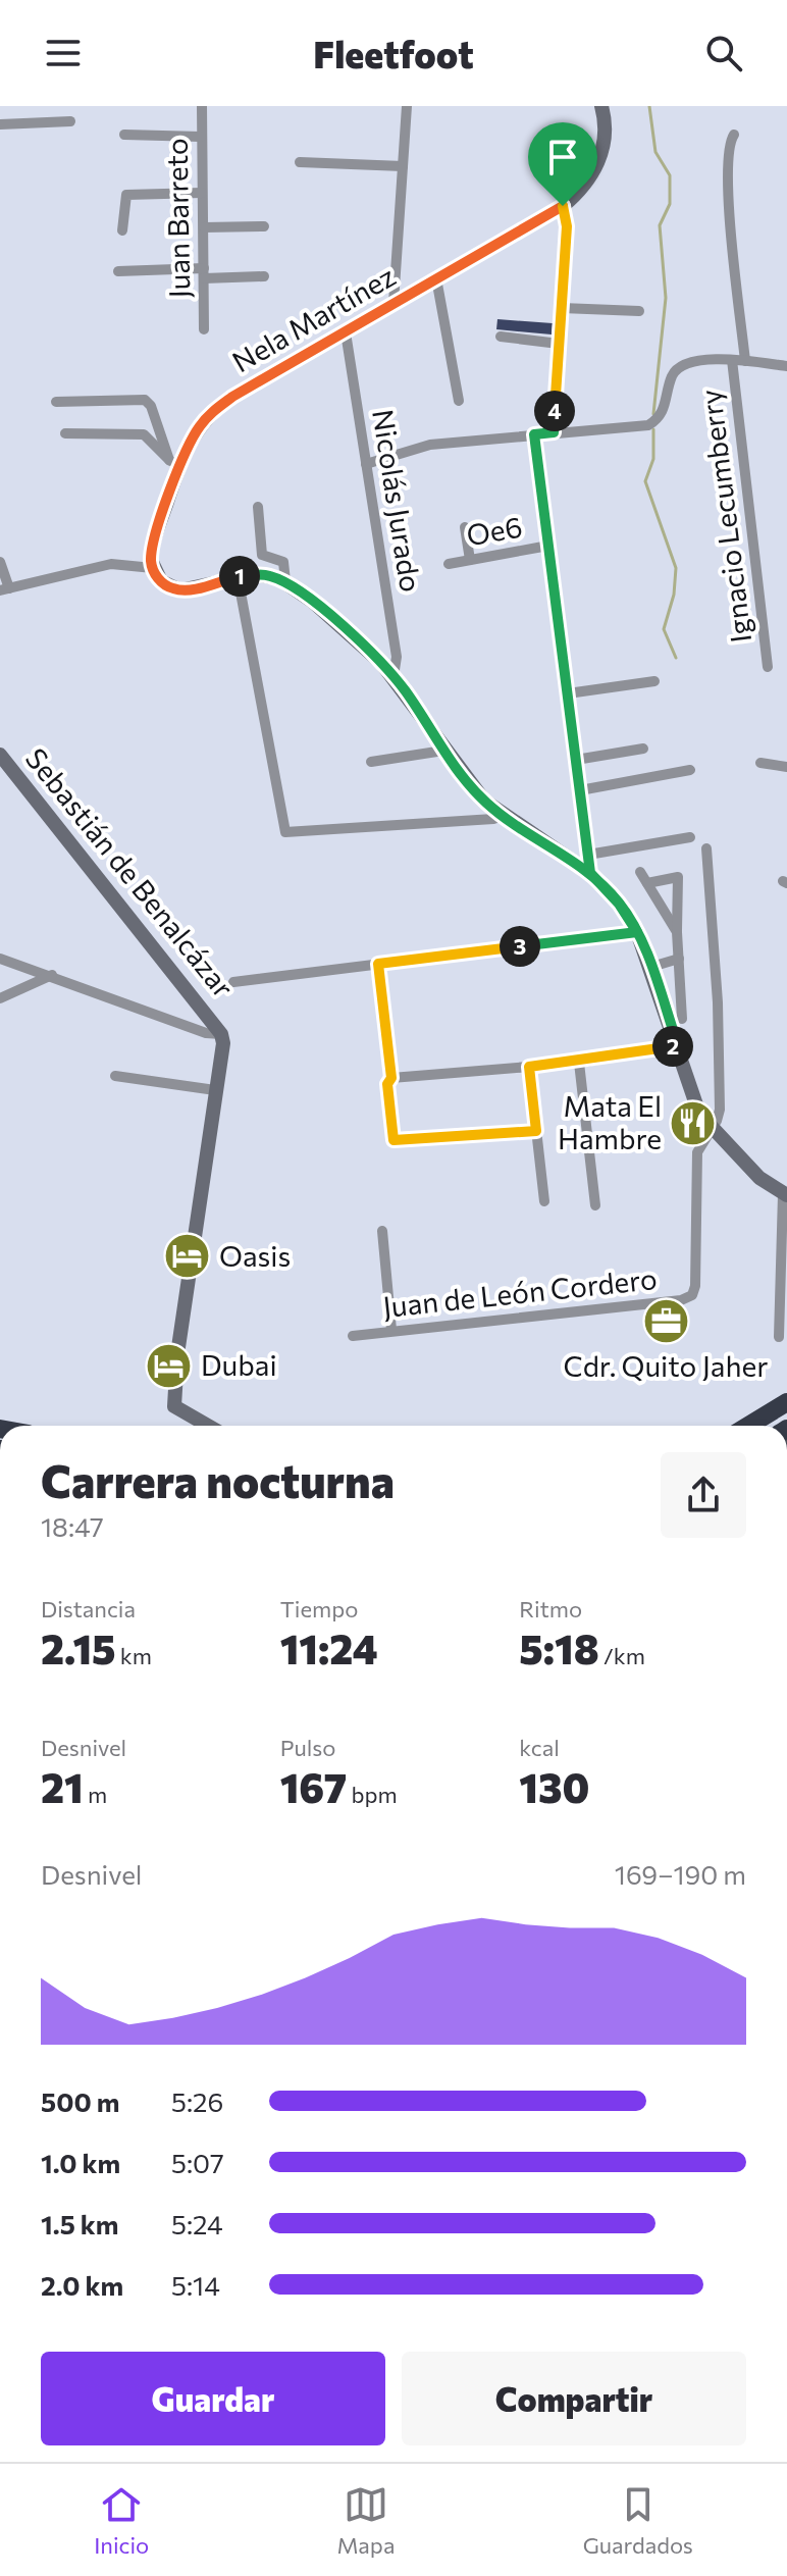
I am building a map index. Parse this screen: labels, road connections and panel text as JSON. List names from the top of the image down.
{
  "streets": {
    "main road": ["Nela Martínez", "Sebastián de Benalcázar"],
    "street": [
      "Juan Barreto",
      "Nicolás Jurado",
      "Ignacio Lecumberry",
      "Oe6",
      "Juan de León Cordero"
    ]
  },
  "crossings": [
    ["Nela Martínez", "Nicolás Jurado"]
  ],
  "places": {
    "restaurant": ["Mata El Hambre"],
    "hotel": ["Oasis", "Dubai"],
    "office": ["Cdr. Quito Jaher"]
  },
  "page": {
    "header": "Fleetfoot",
    "pins": [
      "4",
      "1",
      "3",
      "2"
    ],
    "heading": ["Carrera nocturna", "18:47"],
    "stats": [
      ["Distancia", "2.15 km"],
      ["Tiempo", "11:24"],
      ["Ritmo", "5:18 /km"],
      ["Desnivel", "21 m"],
      ["Pulso", "167 bpm"],
      ["kcal", "130"]
    ],
    "chart": ["Desnivel", "169–190 m"],
    "list": [
      {
        "name": "500 m",
        "note": "5:26"
      },
      {
        "name": "1.0 km",
        "note": "5:07"
      },
      {
        "name": "1.5 km",
        "note": "5:24"
      },
      {
        "name": "2.0 km",
        "note": "5:14"
      }
    ],
    "buttons": ["Guardar", "Compartir"],
    "tabs": ["Inicio", "Mapa", "Guardados"]
  }
}
